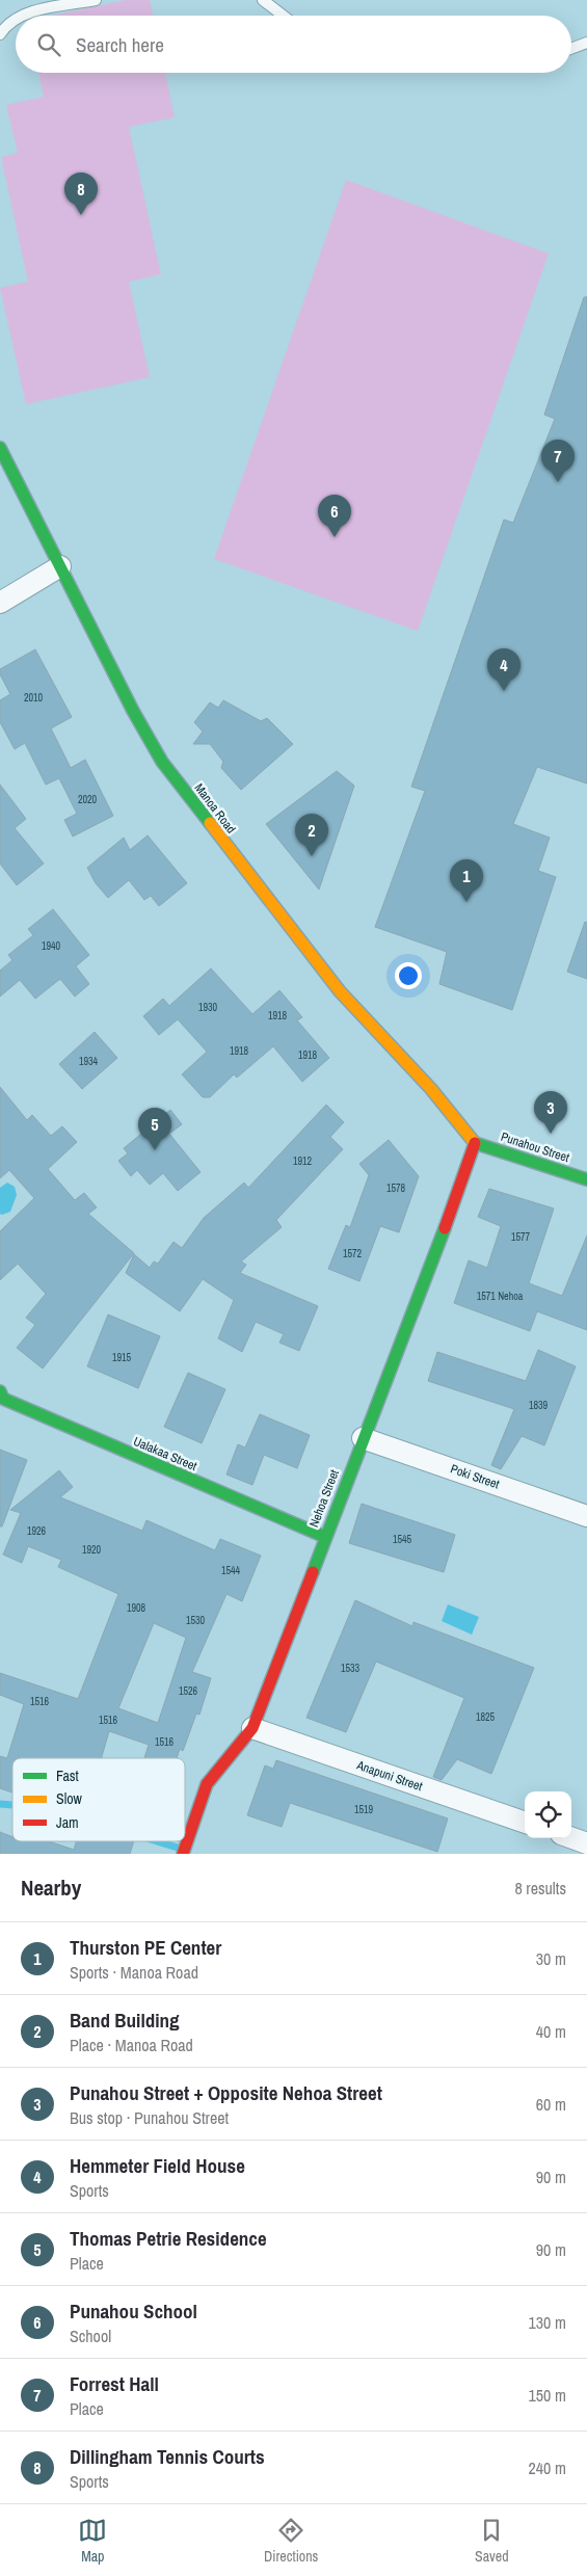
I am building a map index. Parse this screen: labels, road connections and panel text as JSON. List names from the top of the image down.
{
  "streets": {
    "street": [
      "Manoa Road",
      "Punahou Street",
      "Ualakaa Street",
      "Poki Street",
      "Nehoa Street",
      "Anapuni Street"
    ]
  },
  "crossings": [
    ["Manoa Road", "Punahou Street"],
    ["Manoa Road", "Nehoa Street"],
    ["Punahou Street", "Nehoa Street"],
    ["Ualakaa Street", "Nehoa Street"],
    ["Poki Street", "Nehoa Street"],
    ["Nehoa Street", "Anapuni Street"]
  ],
  "house_numbers": [
    "2010",
    "2020",
    "1940",
    "1930",
    "1918",
    "1918",
    "1918",
    "1934",
    "1912",
    "1578",
    "1577",
    "1572",
    "1571 Nehoa",
    "1915",
    "1839",
    "1926",
    "1545",
    "1920",
    "1544",
    "1908",
    "1530",
    "1533",
    "1526",
    "1516",
    "1825",
    "1516",
    "1516",
    "1519"
  ],
  "legend": ["Fast", "Slow", "Jam"],
  "page": {
    "search": "Search here",
    "pins": [
      "8",
      "7",
      "6",
      "4",
      "2",
      "1",
      "3",
      "5"
    ],
    "heading": ["Nearby", "8 results"],
    "list": [
      {
        "mark": "1",
        "name": "Thurston PE Center",
        "note": "Sports · Manoa Road",
        "value": "30 m"
      },
      {
        "mark": "2",
        "name": "Band Building",
        "note": "Place · Manoa Road",
        "value": "40 m"
      },
      {
        "mark": "3",
        "name": "Punahou Street + Opposite Nehoa Street",
        "note": "Bus stop · Punahou Street",
        "value": "60 m"
      },
      {
        "mark": "4",
        "name": "Hemmeter Field House",
        "note": "Sports",
        "value": "90 m"
      },
      {
        "mark": "5",
        "name": "Thomas Petrie Residence",
        "note": "Place",
        "value": "90 m"
      },
      {
        "mark": "6",
        "name": "Punahou School",
        "note": "School",
        "value": "130 m"
      },
      {
        "mark": "7",
        "name": "Forrest Hall",
        "note": "Place",
        "value": "150 m"
      },
      {
        "mark": "8",
        "name": "Dillingham Tennis Courts",
        "note": "Sports",
        "value": "240 m"
      }
    ],
    "nav": ["Map", "Directions", "Saved"]
  }
}
